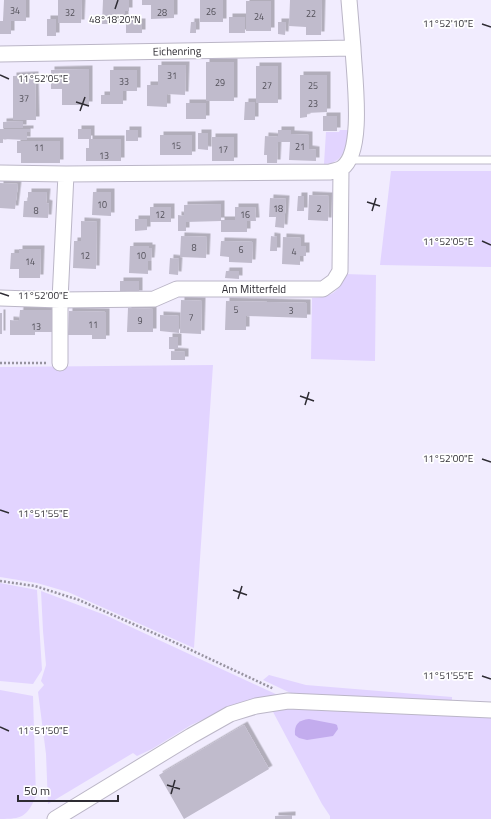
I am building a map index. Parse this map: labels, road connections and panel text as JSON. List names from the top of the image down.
{
  "streets": {
    "street": ["Eichenring", "Am Mitterfeld"]
  },
  "house_numbers": [
    "34",
    "26",
    "32",
    "28",
    "22",
    "24",
    "31",
    "33",
    "29",
    "27",
    "25",
    "37",
    "23",
    "15",
    "21",
    "11",
    "17",
    "13",
    "10",
    "18",
    "2",
    "8",
    "12",
    "16",
    "8",
    "6",
    "4",
    "12",
    "10",
    "14",
    "5",
    "3",
    "7",
    "9",
    "11",
    "13"
  ],
  "scale_bar": "50 m",
  "coordinates": [
    "48°18'20\"N",
    "11°52'10\"E",
    "11°52'05\"E",
    "11°52'00\"E",
    "11°51'55\"E",
    "11°51'50\"E"
  ]
}
